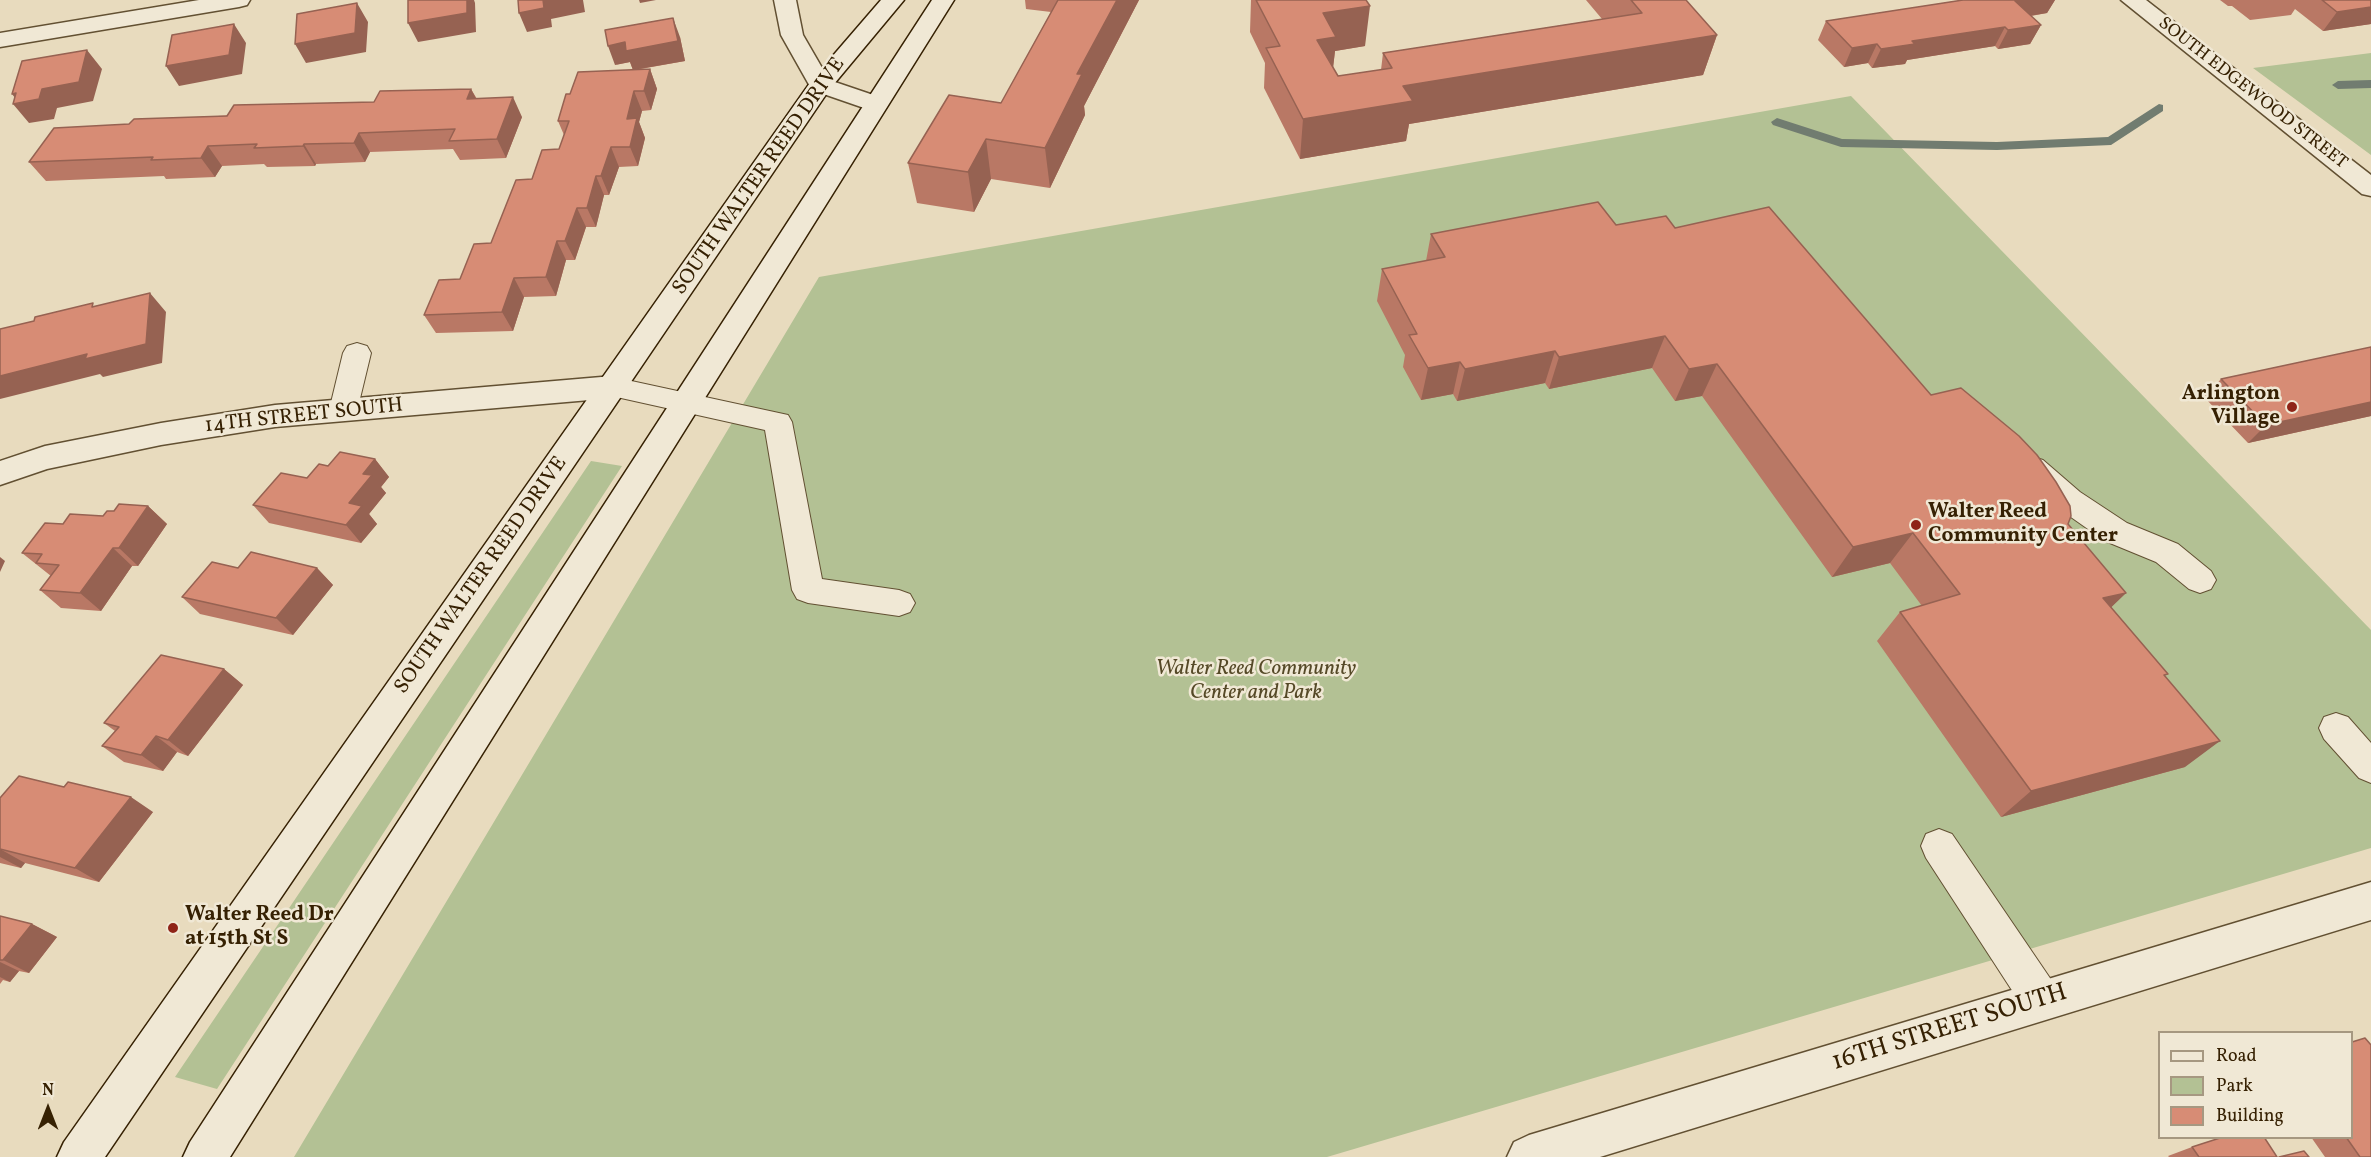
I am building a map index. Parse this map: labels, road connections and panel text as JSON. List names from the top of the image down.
{
  "streets": {
    "main road": [
      "SOUTH EDGEWOOD STREET",
      "SOUTH WALTER REED DRIVE",
      "14TH STREET SOUTH",
      "16TH STREET SOUTH"
    ]
  },
  "crossings": [
    ["SOUTH WALTER REED DRIVE", "14TH STREET SOUTH"]
  ],
  "parks": ["Walter Reed Community Center and Park"],
  "places": ["Arlington Village", "Walter Reed Community Center", "Walter Reed Dr at 15th St S"],
  "legend": ["Road", "Park", "Building"],
  "north": "top"
}
